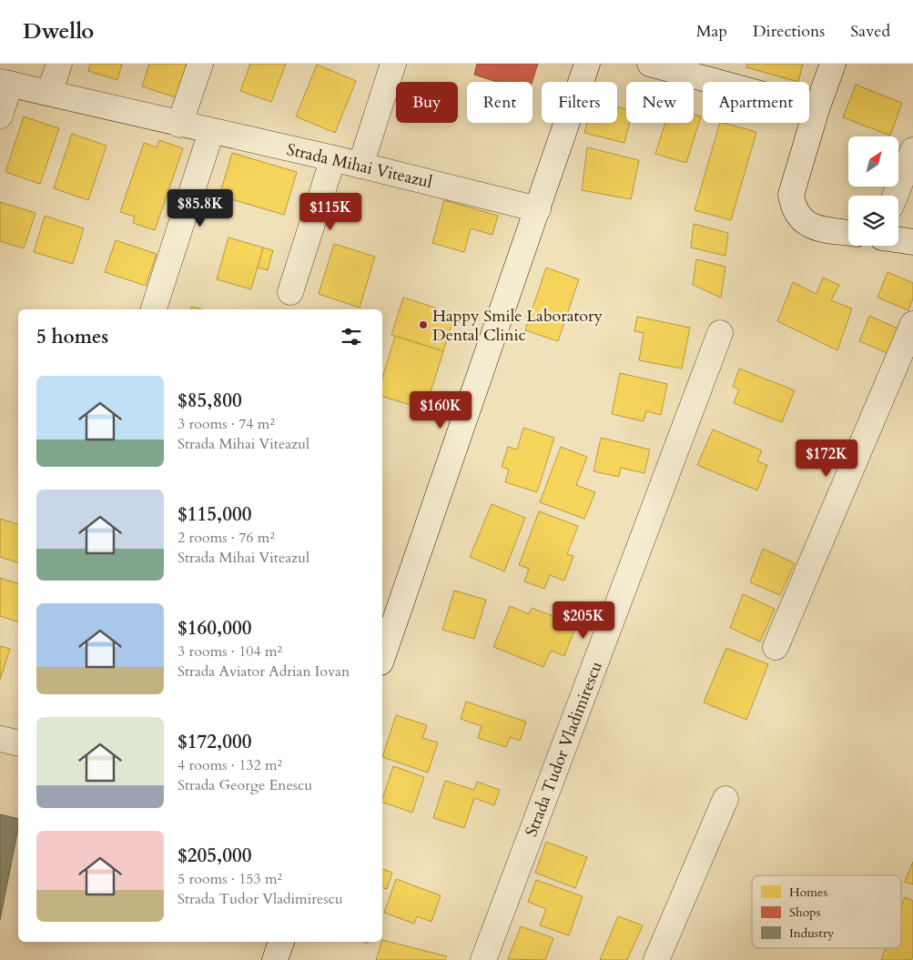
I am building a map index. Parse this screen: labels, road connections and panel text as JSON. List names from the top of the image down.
{
  "streets": {
    "street": ["Strada Mihai Viteazul", "Strada Tudor Vladimirescu"]
  },
  "places": ["Happy Smile Laboratory Dental Clinic"],
  "legend": ["Homes", "Shops", "Industry"],
  "north": "top right",
  "page": {
    "header": "Dwello",
    "nav": ["Map", "Directions", "Saved"],
    "chip": [
      "Buy",
      "Rent",
      "Filters",
      "New",
      "Apartment"
    ],
    "price": [
      "$85.8K",
      "$115K",
      "$160K",
      "$172K",
      "$205K"
    ],
    "heading": "5 homes",
    "list": [
      {
        "name": "$85,800",
        "note": "3 rooms · 74 m² · Strada Mihai Viteazul"
      },
      {
        "name": "$115,000",
        "note": "2 rooms · 76 m² · Strada Mihai Viteazul"
      },
      {
        "name": "$160,000",
        "note": "3 rooms · 104 m² · Strada Aviator Adrian Iovan"
      },
      {
        "name": "$172,000",
        "note": "4 rooms · 132 m² · Strada George Enescu"
      },
      {
        "name": "$205,000",
        "note": "5 rooms · 153 m² · Strada Tudor Vladimirescu"
      }
    ]
  }
}
